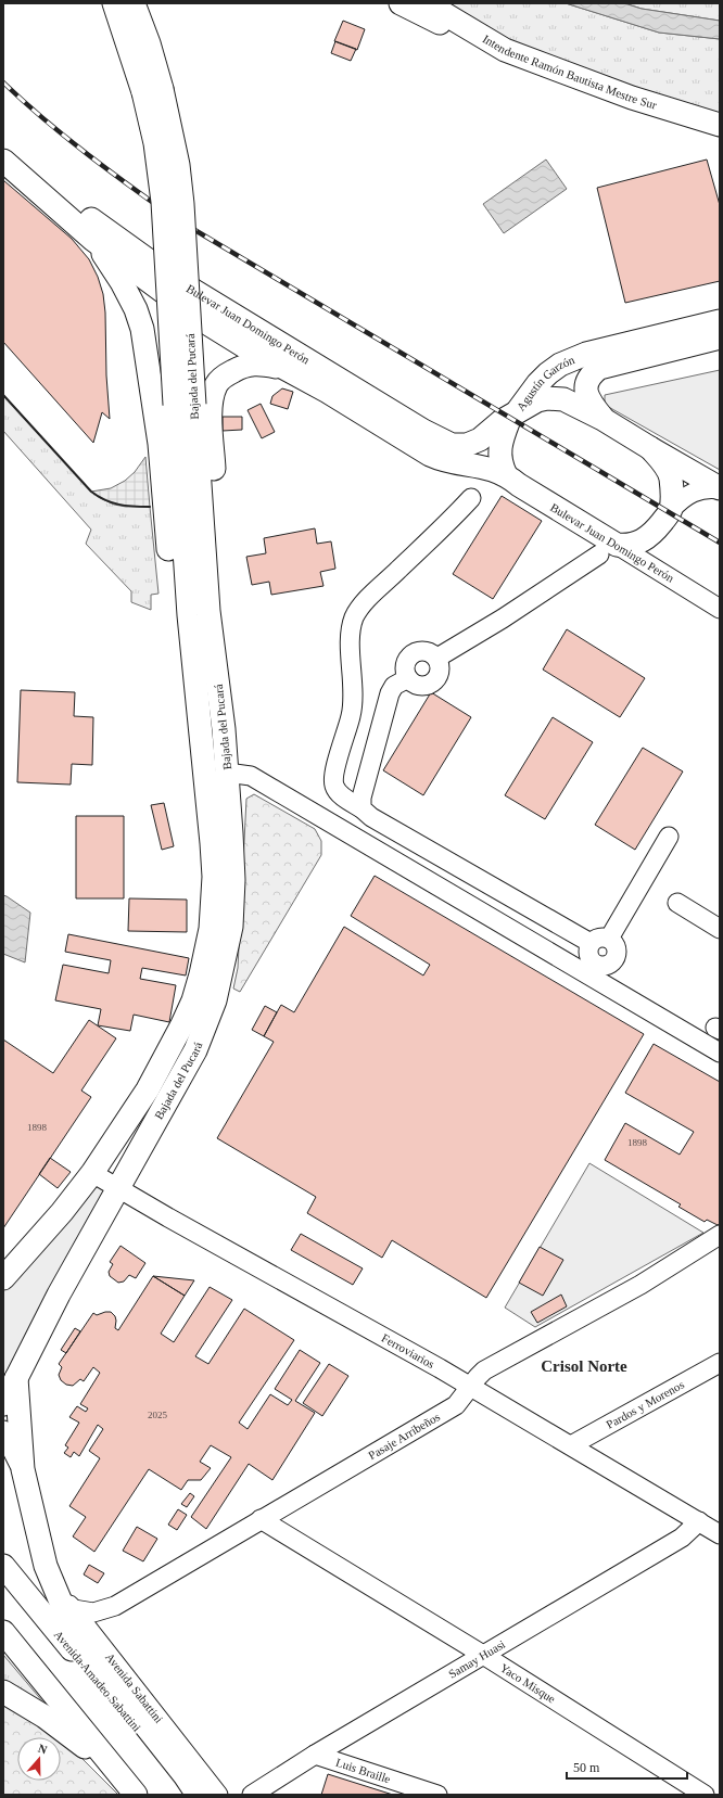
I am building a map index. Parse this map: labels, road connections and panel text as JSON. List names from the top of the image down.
{
  "streets": {
    "main road": [
      "Intendente Ramón Bautista Mestre Sur",
      "Bulevar Juan Domingo Perón",
      "Bajada del Pucará",
      "Agustín Garzón",
      "Avenida Amadeo Sabattini"
    ],
    "street": [
      "Ferroviarios",
      "Pardos y Morenos",
      "Pasaje Arribeños",
      "Samay Huasi",
      "Yaco Misque",
      "Avenida Sabattini",
      "Luis Braille"
    ]
  },
  "crossings": [
    ["Bulevar Juan Domingo Perón", "Agustín Garzón"],
    ["Bajada del Pucará", "Ferroviarios"],
    ["Ferroviarios", "Pardos y Morenos"],
    ["Ferroviarios", "Pasaje Arribeños"],
    ["Ferroviarios", "Samay Huasi"],
    ["Pasaje Arribeños", "Yaco Misque"],
    ["Pasaje Arribeños", "Avenida Sabattini"],
    ["Samay Huasi", "Yaco Misque"],
    ["Samay Huasi", "Luis Braille"]
  ],
  "districts": ["Crisol Norte"],
  "house_numbers": ["1898", "1898", "2025"],
  "scale_bar": "50 m",
  "north": "top"
}
